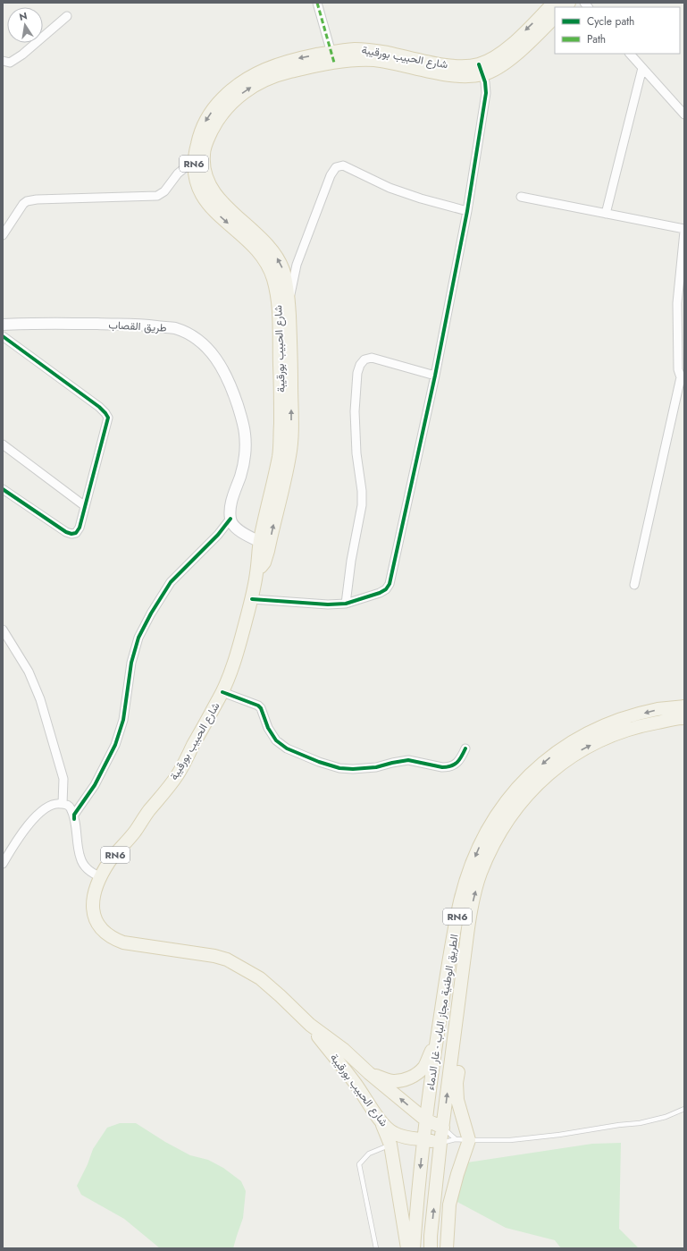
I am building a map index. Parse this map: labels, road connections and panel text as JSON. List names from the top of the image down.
{
  "streets": {
    "main road": [
      "شارع الحبيب بورقيبة",
      "RN6",
      "طريق القصاب",
      "الطريق الوطنية مجاز الباب - غار الدماء"
    ]
  },
  "crossings": [
    ["شارع الحبيب بورقيبة", "الطريق الوطنية مجاز الباب - غار الدماء"]
  ],
  "legend": ["Cycle path", "Path"],
  "north": "top"
}
